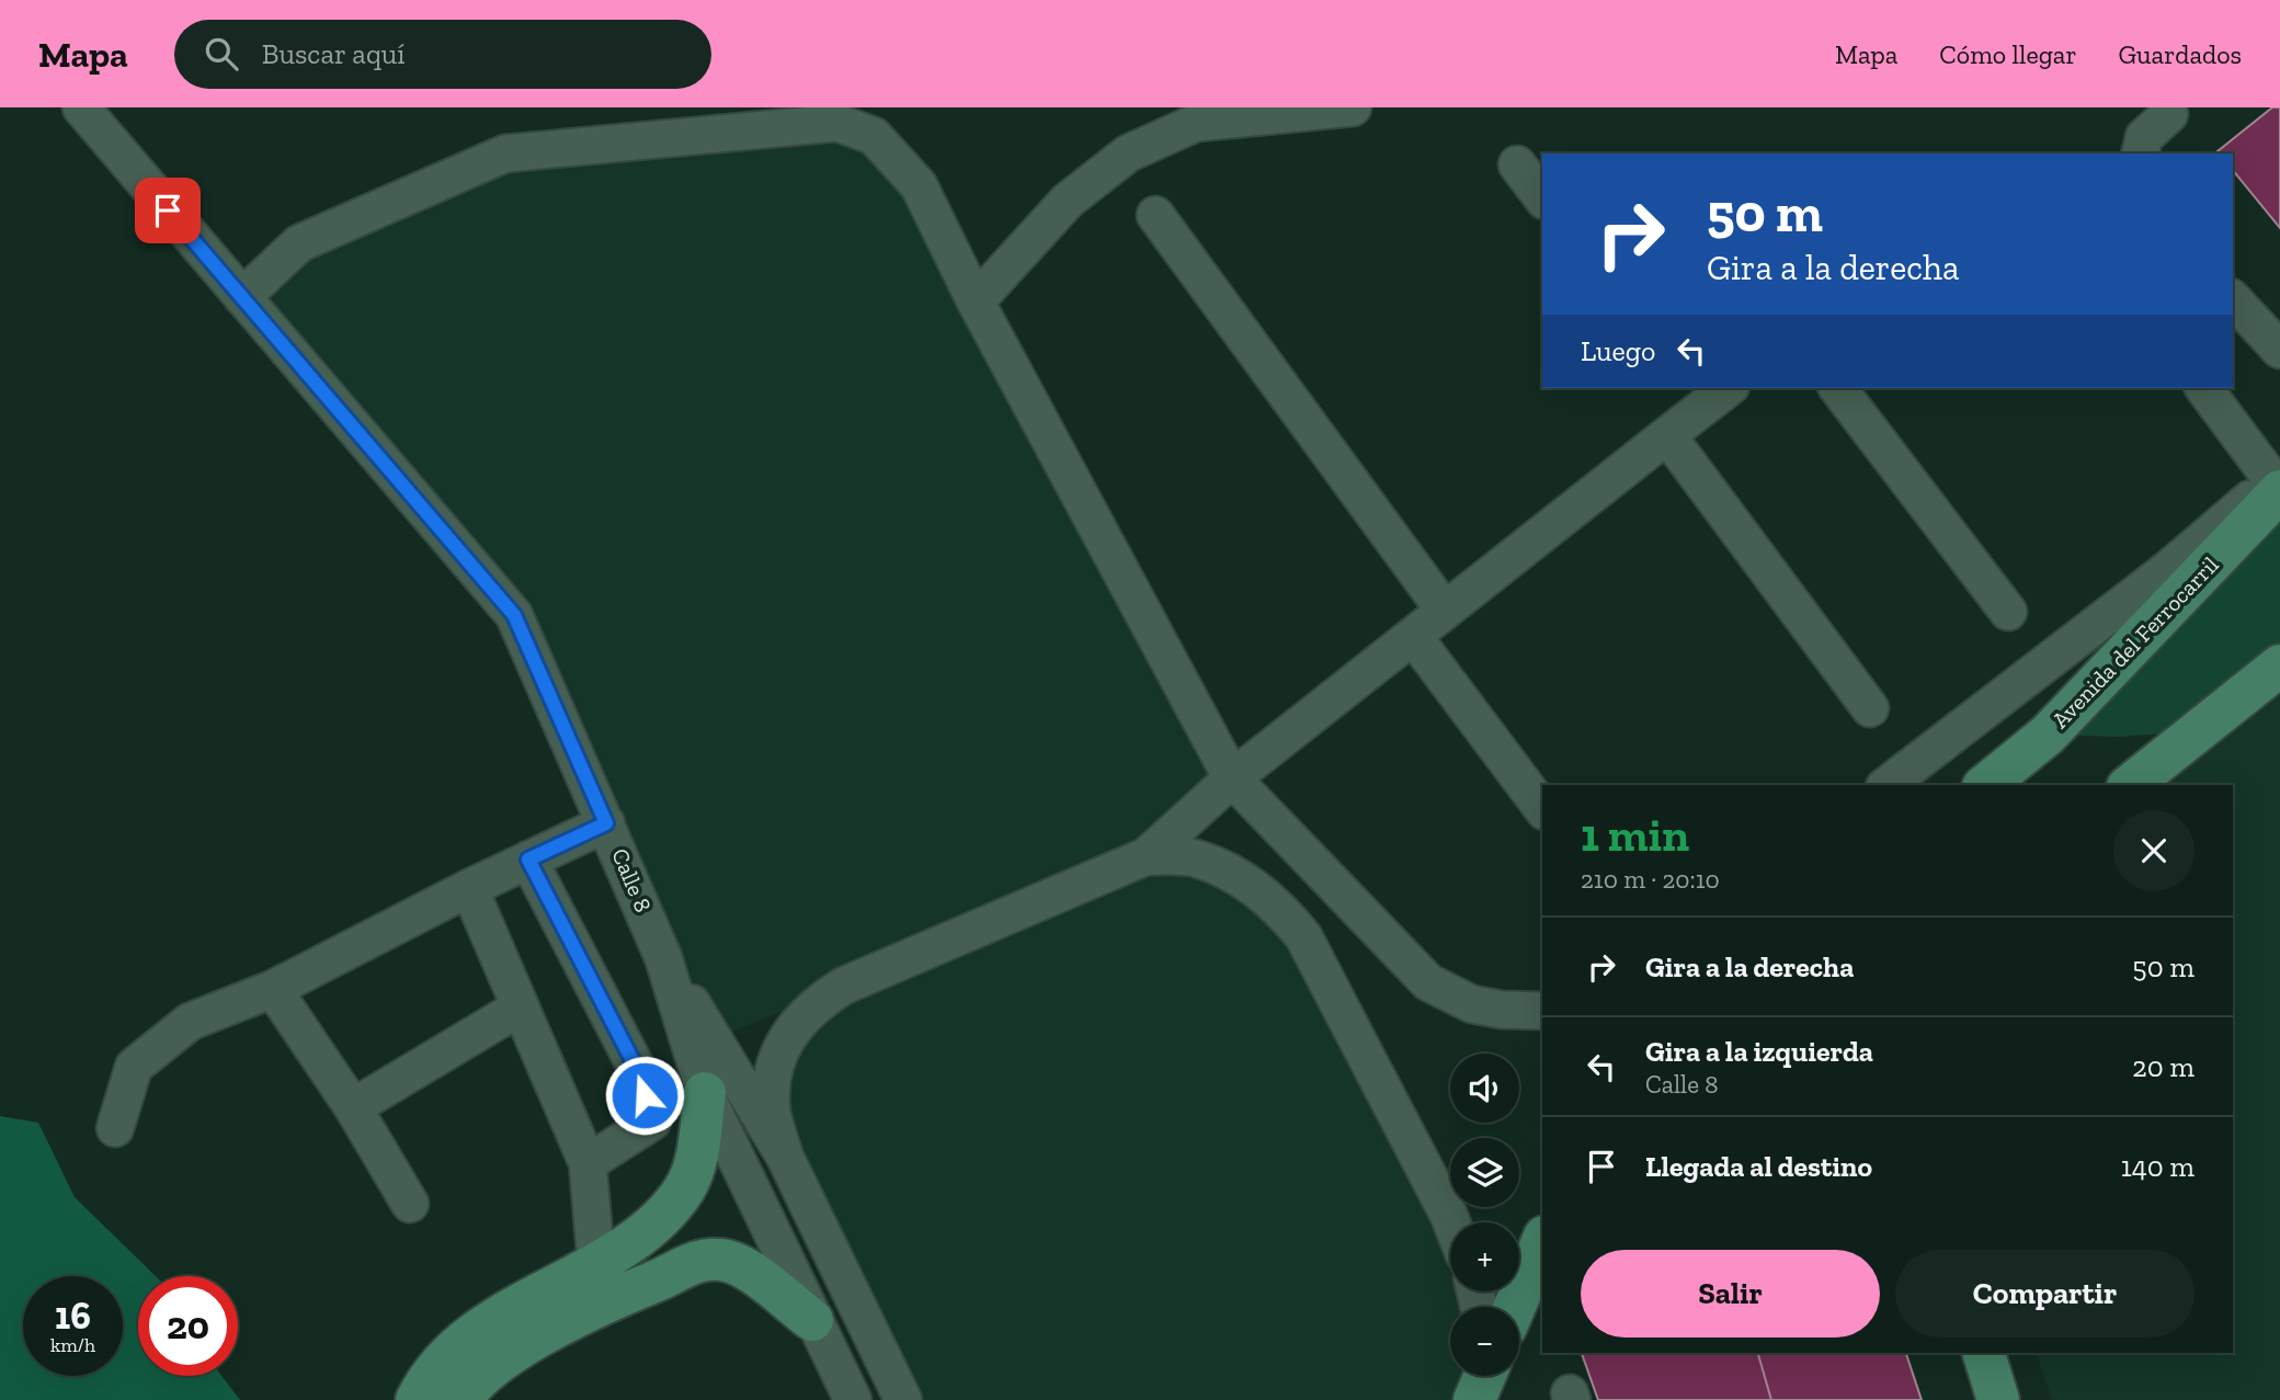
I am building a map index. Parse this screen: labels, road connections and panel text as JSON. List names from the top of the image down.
{
  "streets": {
    "main road": ["Avenida del Ferrocarril"],
    "street": ["Calle 8"]
  },
  "page": {
    "header": "Mapa",
    "search": "Buscar aquí",
    "nav": ["Mapa", "Cómo llegar", "Guardados"],
    "turn": ["50 m", "Gira a la derecha"],
    "then": "Luego",
    "heading": ["1 min", "210 m · 20:10"],
    "list": [
      {
        "name": "Gira a la derecha",
        "value": "50 m"
      },
      {
        "name": "Gira a la izquierda",
        "note": "Calle 8",
        "value": "20 m"
      },
      {
        "name": "Llegada al destino",
        "value": "140 m"
      }
    ],
    "map_buttons": ["+", "−"],
    "buttons": ["Salir", "Compartir"],
    "speed": "16 km/h",
    "limit": "20"
  }
}
